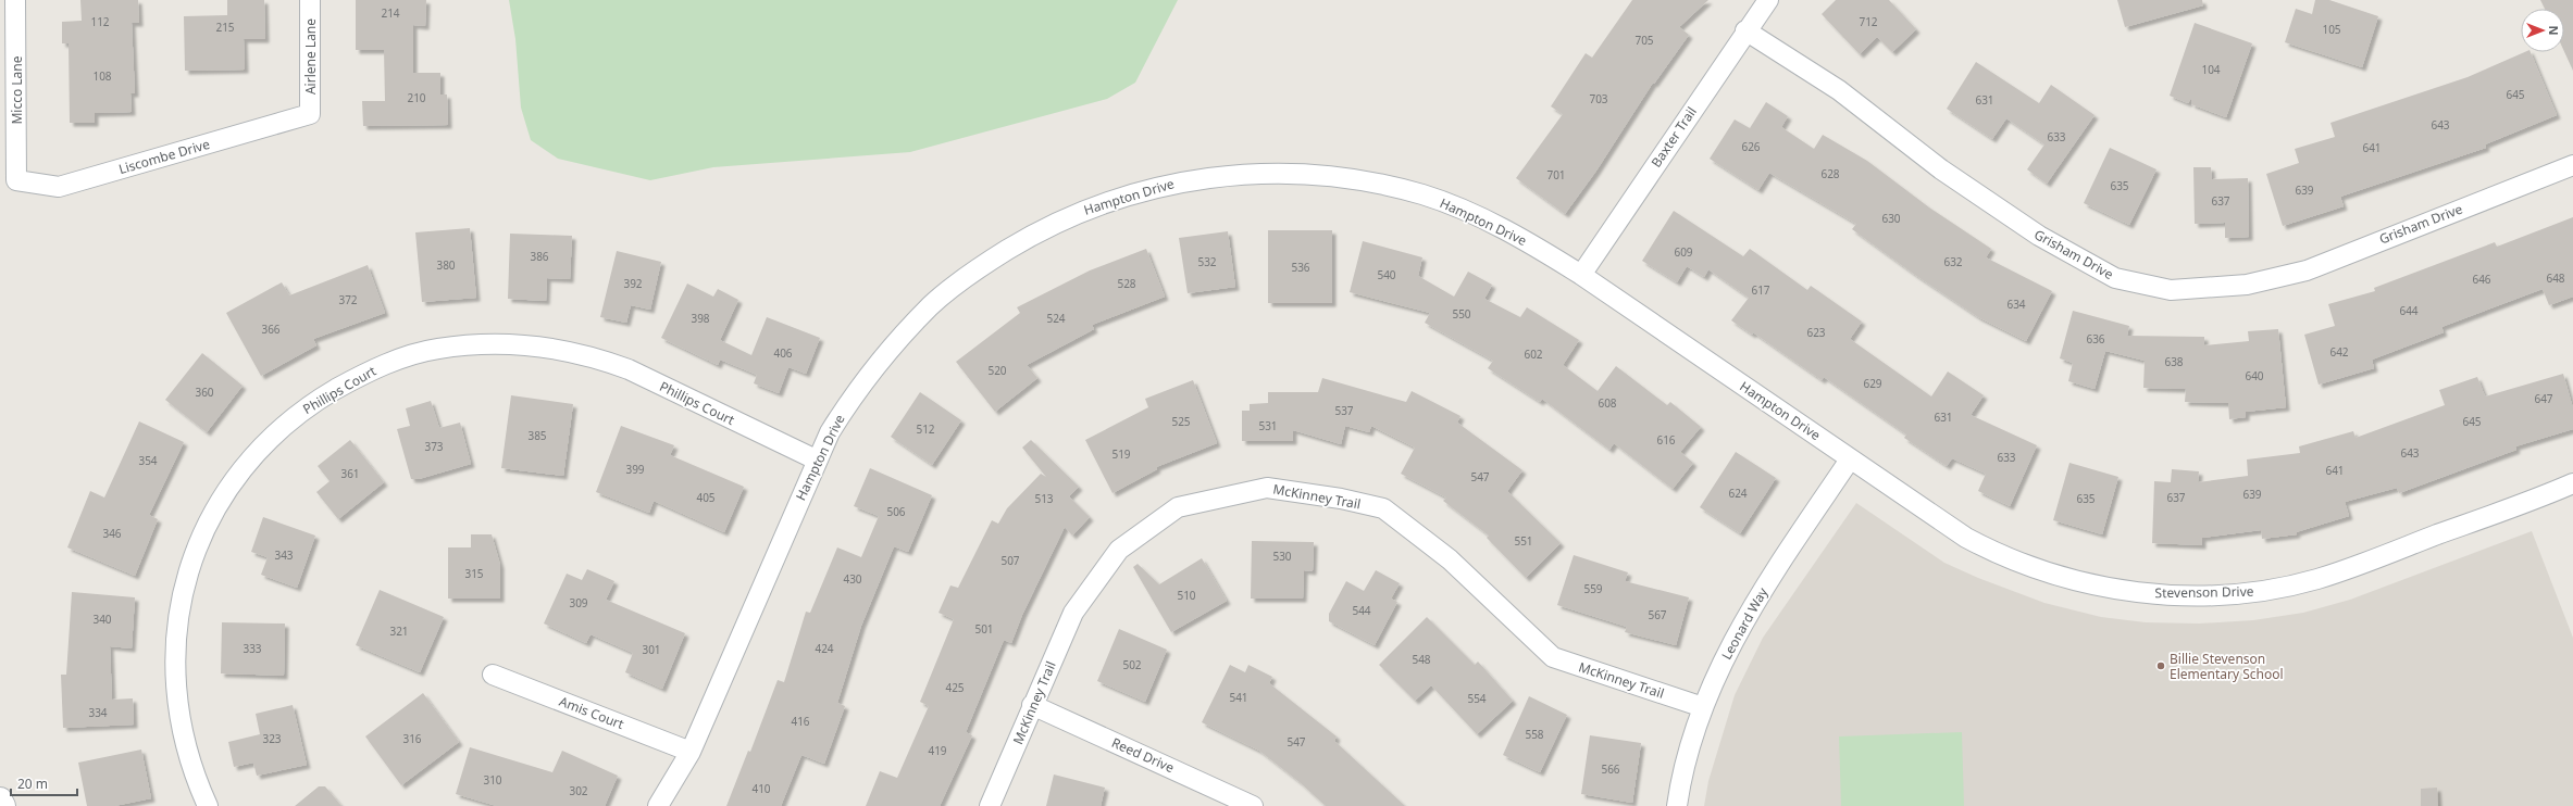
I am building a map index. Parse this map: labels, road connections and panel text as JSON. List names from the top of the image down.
{
  "streets": {
    "street": [
      "Airlene Lane",
      "Micco Lane",
      "Baxter Trail",
      "Liscombe Drive",
      "Hampton Drive",
      "Grisham Drive",
      "Phillips Court",
      "McKinney Trail",
      "Stevenson Drive",
      "Leonard Way",
      "Amis Court",
      "Reed Drive"
    ]
  },
  "crossings": [
    ["Airlene Lane", "Liscombe Drive"],
    ["Micco Lane", "Liscombe Drive"],
    ["Baxter Trail", "Hampton Drive"],
    ["Baxter Trail", "Grisham Drive"],
    ["Hampton Drive", "Phillips Court"],
    ["Hampton Drive", "Stevenson Drive"],
    ["Hampton Drive", "Leonard Way"],
    ["Hampton Drive", "Amis Court"],
    ["McKinney Trail", "Leonard Way"],
    ["McKinney Trail", "Reed Drive"],
    ["Stevenson Drive", "Leonard Way"]
  ],
  "places": ["Billie Stevenson Elementary School"],
  "house_numbers": [
    "214",
    "112",
    "712",
    "215",
    "105",
    "705",
    "104",
    "108",
    "645",
    "210",
    "703",
    "631",
    "643",
    "633",
    "626",
    "641",
    "628",
    "701",
    "635",
    "639",
    "637",
    "630",
    "609",
    "386",
    "532",
    "632",
    "380",
    "536",
    "540",
    "648",
    "646",
    "392",
    "528",
    "617",
    "372",
    "634",
    "644",
    "550",
    "398",
    "524",
    "366",
    "623",
    "636",
    "642",
    "406",
    "602",
    "638",
    "520",
    "640",
    "629",
    "360",
    "647",
    "608",
    "537",
    "631",
    "525",
    "645",
    "531",
    "512",
    "385",
    "616",
    "373",
    "643",
    "519",
    "633",
    "354",
    "399",
    "641",
    "361",
    "547",
    "624",
    "639",
    "405",
    "637",
    "513",
    "635",
    "506",
    "346",
    "551",
    "343",
    "530",
    "507",
    "315",
    "430",
    "559",
    "510",
    "309",
    "544",
    "567",
    "340",
    "501",
    "321",
    "333",
    "424",
    "301",
    "548",
    "502",
    "425",
    "541",
    "554",
    "334",
    "416",
    "558",
    "323",
    "316",
    "547",
    "419",
    "566",
    "310",
    "410",
    "302"
  ],
  "scale_bar": "20 m",
  "north": "right"
}
